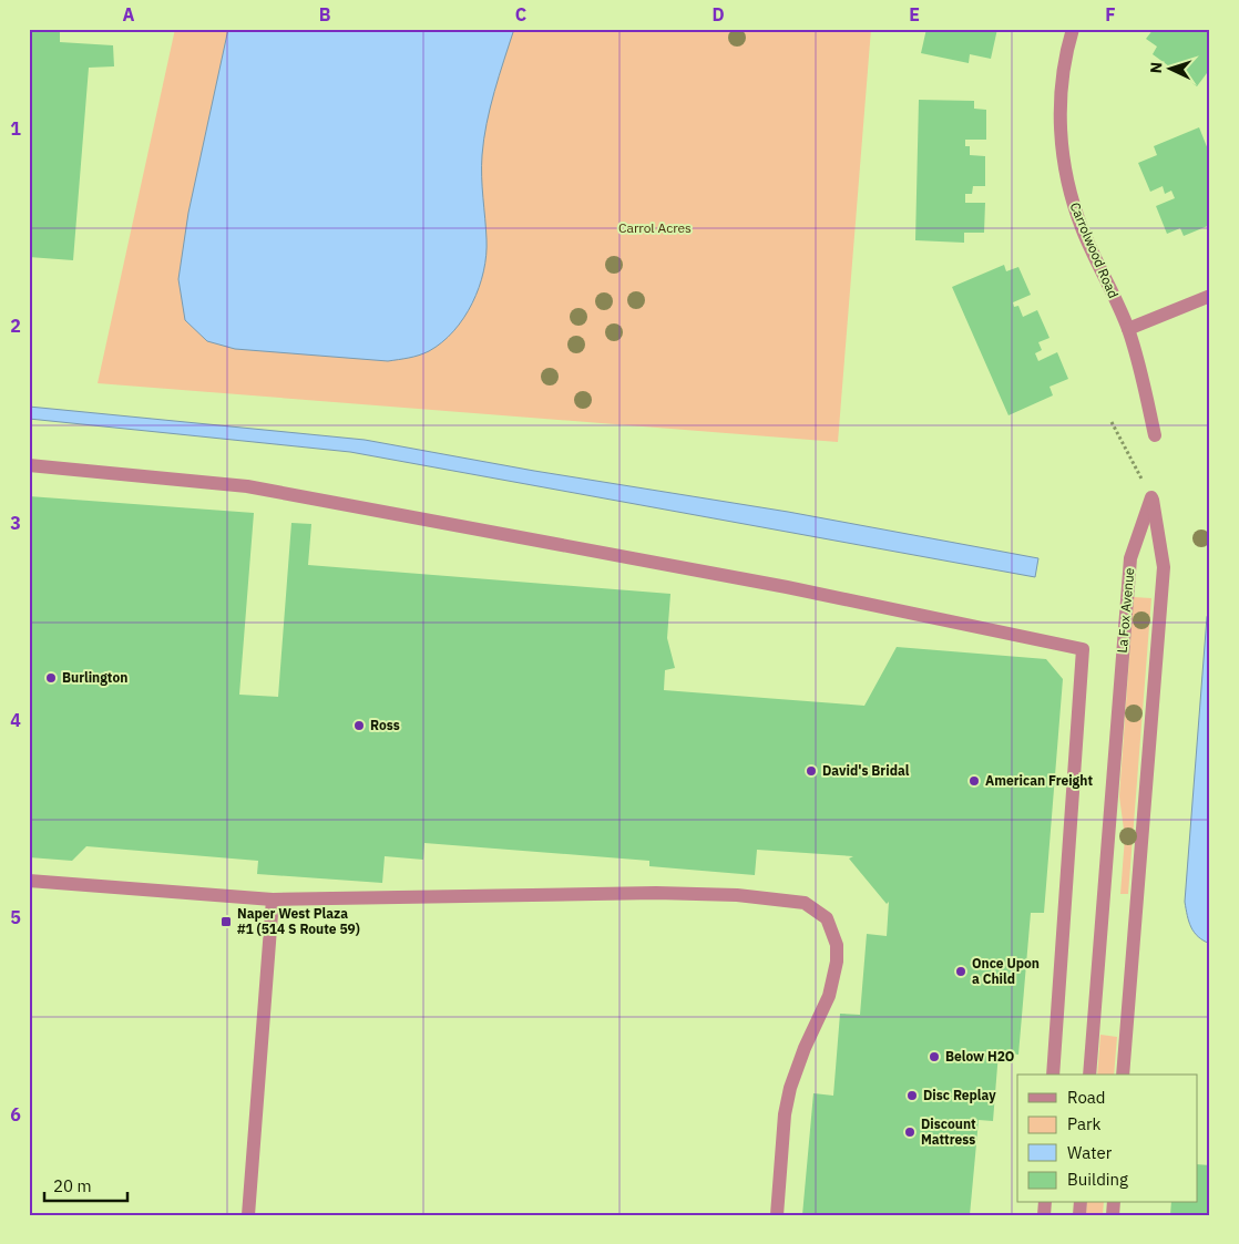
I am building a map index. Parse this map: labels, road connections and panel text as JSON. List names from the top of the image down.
{
  "streets": {
    "street": ["Carrolwood Road", "La Fox Avenue"]
  },
  "parks": ["Carrol Acres"],
  "places": {
    "other": [
      "Burlington",
      "Ross",
      "David's Bridal",
      "American Freight",
      "Once Upon a Child",
      "Below H2O",
      "Disc Replay",
      "Discount Mattress"
    ],
    "transit": ["Naper West Plaza #1 (514 S Route 59)"]
  },
  "legend": [
    "Road",
    "Park",
    "Water",
    "Building"
  ],
  "scale_bar": "20 m",
  "north": "left",
  "grid": {
    "columns": [
      "A",
      "B",
      "C",
      "D",
      "E",
      "F"
    ],
    "rows": [
      "1",
      "2",
      "3",
      "4",
      "5",
      "6"
    ]
  }
}
